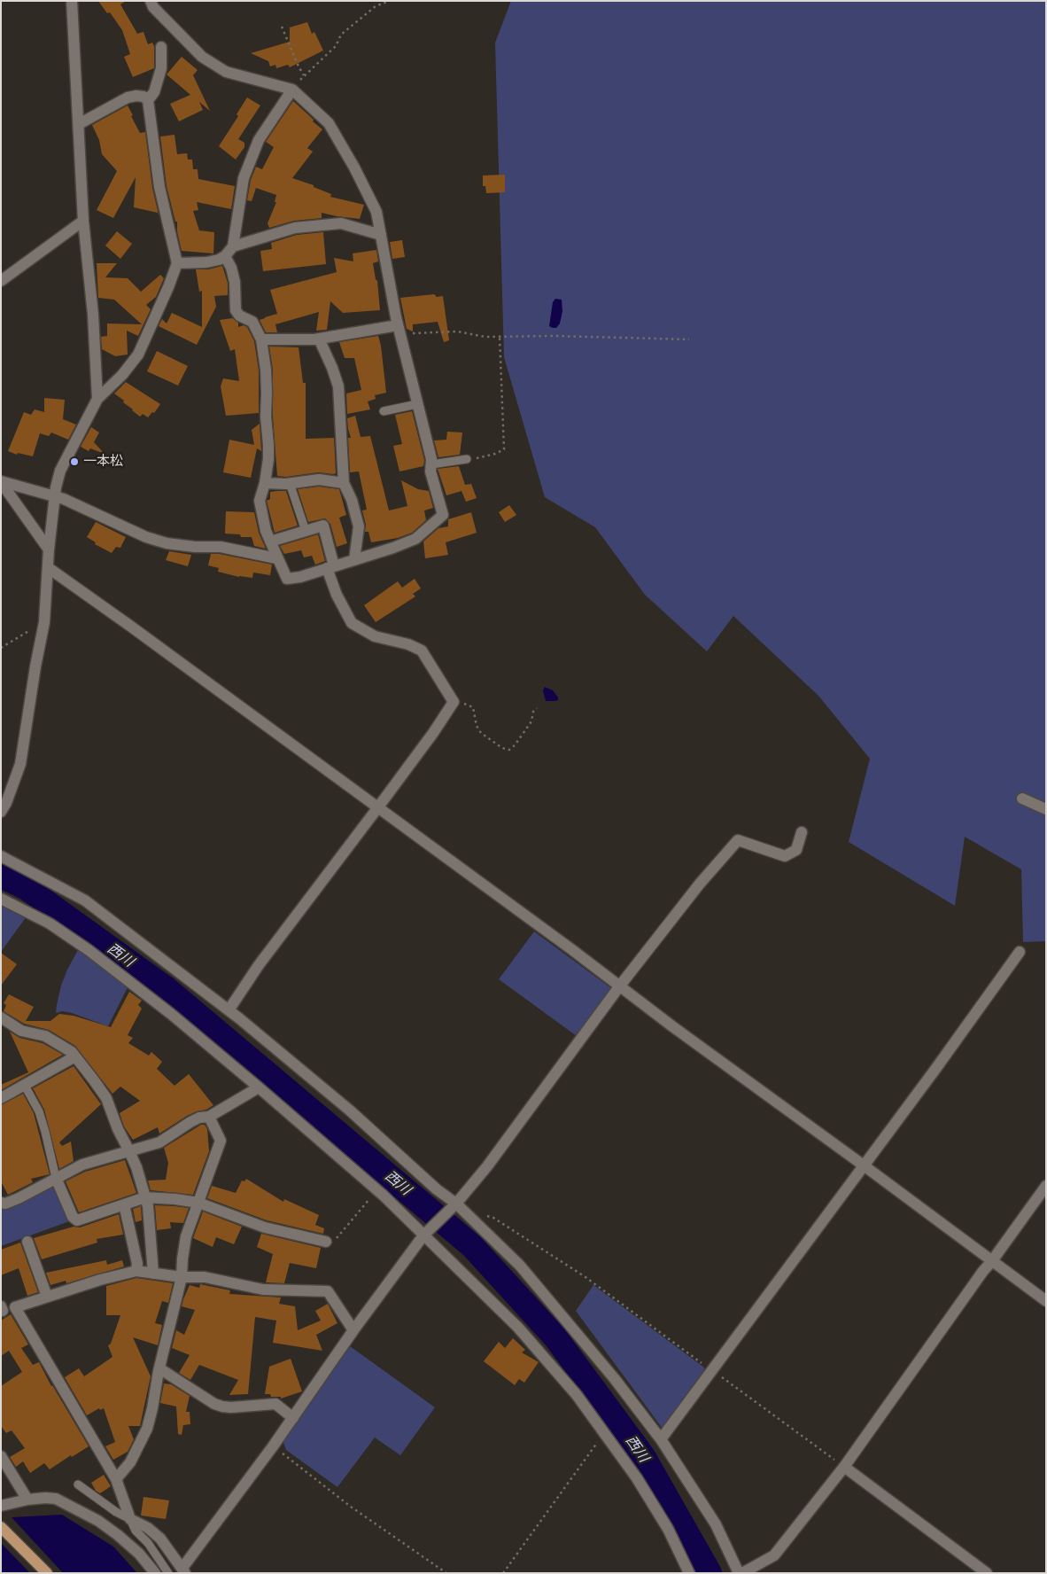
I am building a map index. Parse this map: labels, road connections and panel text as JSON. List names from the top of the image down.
{
  "water": ["西川"],
  "places": ["一本松"]
}
